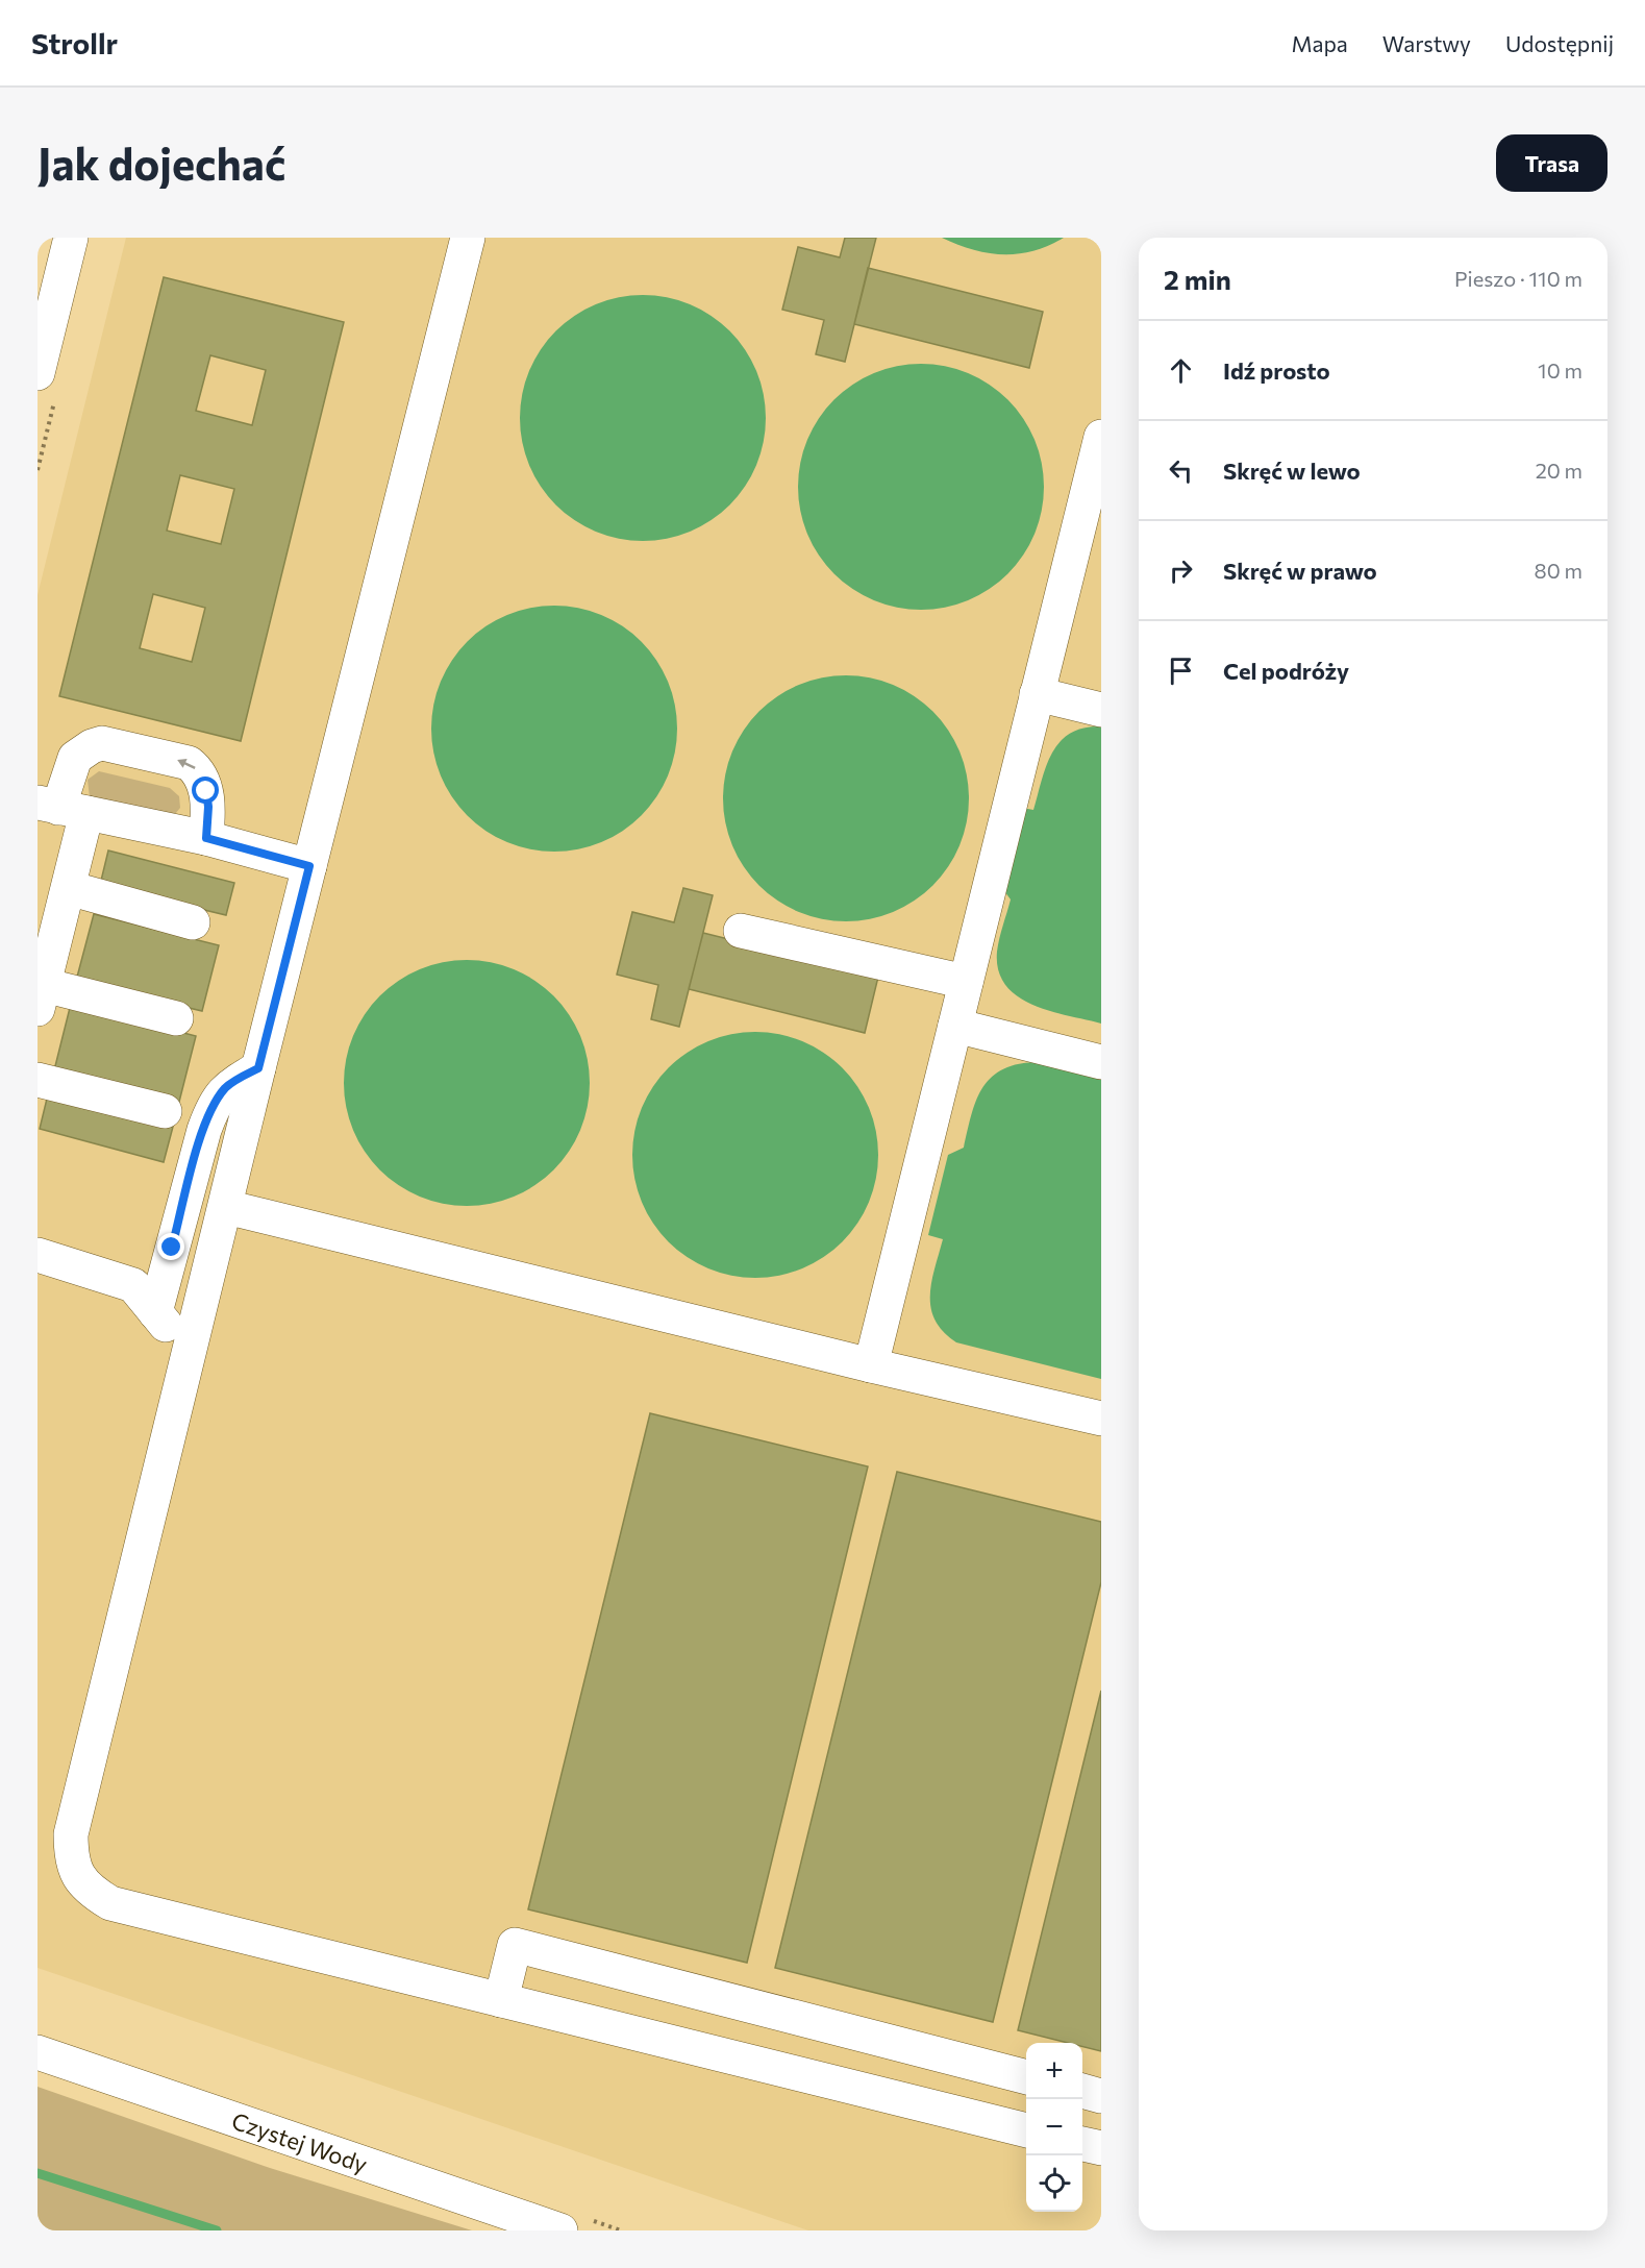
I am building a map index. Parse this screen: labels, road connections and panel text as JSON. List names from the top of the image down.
{
  "streets": {
    "street": ["Czystej Wody"]
  },
  "page": {
    "header": "Strollr",
    "nav": ["Mapa", "Warstwy", "Udostępnij"],
    "buttons": "Trasa",
    "title": "Jak dojechać",
    "heading": ["2 min", "Pieszo · 110 m"],
    "list": [
      ["Idź prosto", "10 m"],
      ["Skręć w lewo", "20 m"],
      ["Skręć w prawo", "80 m"],
      "Cel podróży"
    ],
    "map_buttons": ["+", "−"]
  }
}
